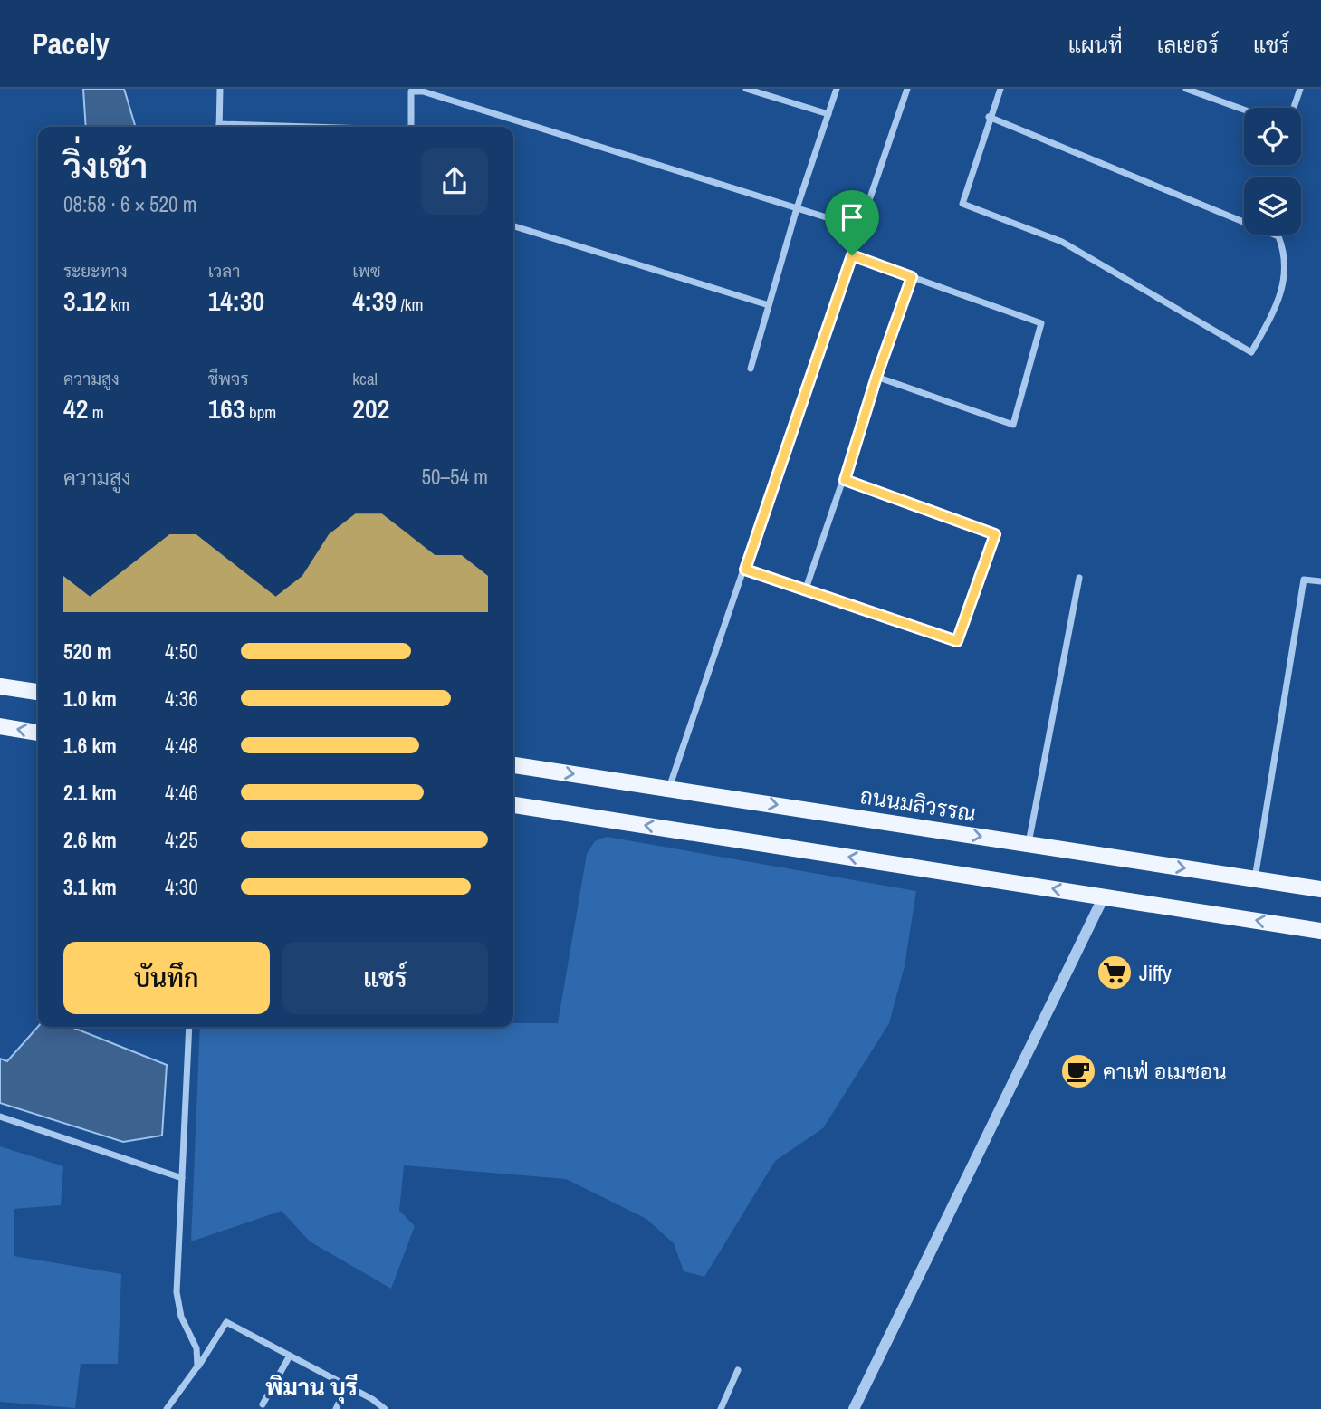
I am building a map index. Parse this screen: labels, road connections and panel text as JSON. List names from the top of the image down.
{
  "streets": {
    "main road": ["ถนนมลิวรรณ"]
  },
  "districts": ["พิมาน บุรี"],
  "places": {
    "supermarket": ["Jiffy"],
    "cafe": ["คาเฟ่ อเมซอน"]
  },
  "page": {
    "header": "Pacely",
    "nav": ["แผนที่", "เลเยอร์", "แชร์"],
    "heading": ["วิ่งเช้า", "08:58 · 6 × 520 m"],
    "stats": [
      ["ระยะทาง", "3.12 km"],
      ["เวลา", "14:30"],
      ["เพซ", "4:39 /km"],
      ["ความสูง", "42 m"],
      ["ชีพจร", "163 bpm"],
      ["kcal", "202"]
    ],
    "chart": ["ความสูง", "50–54 m"],
    "list": [
      {
        "name": "520 m",
        "note": "4:50"
      },
      {
        "name": "1.0 km",
        "note": "4:36"
      },
      {
        "name": "1.6 km",
        "note": "4:48"
      },
      {
        "name": "2.1 km",
        "note": "4:46"
      },
      {
        "name": "2.6 km",
        "note": "4:25"
      },
      {
        "name": "3.1 km",
        "note": "4:30"
      }
    ],
    "buttons": ["บันทึก", "แชร์"]
  }
}
